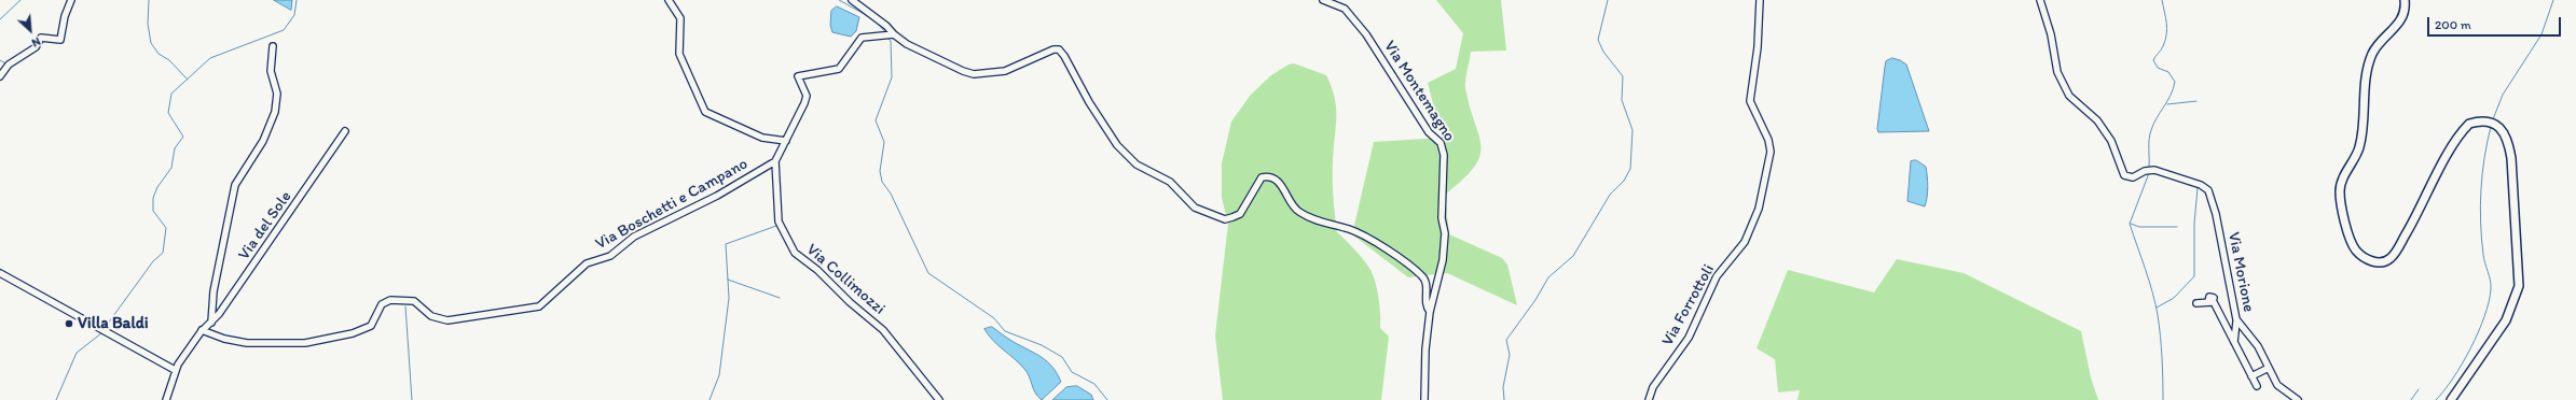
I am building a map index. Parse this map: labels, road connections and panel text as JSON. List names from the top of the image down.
{
  "streets": {
    "street": [
      "Via Montemagno",
      "Via Boschetti e Campano",
      "Via del Sole",
      "Via Morione",
      "Via Collimozzi",
      "Via Forrottoli"
    ]
  },
  "crossings": [
    ["Via Boschetti e Campano", "Via del Sole"],
    ["Via Boschetti e Campano", "Via Collimozzi"]
  ],
  "places": ["Villa Baldi"],
  "scale_bar": "200 m",
  "north": "bottom right"
}
